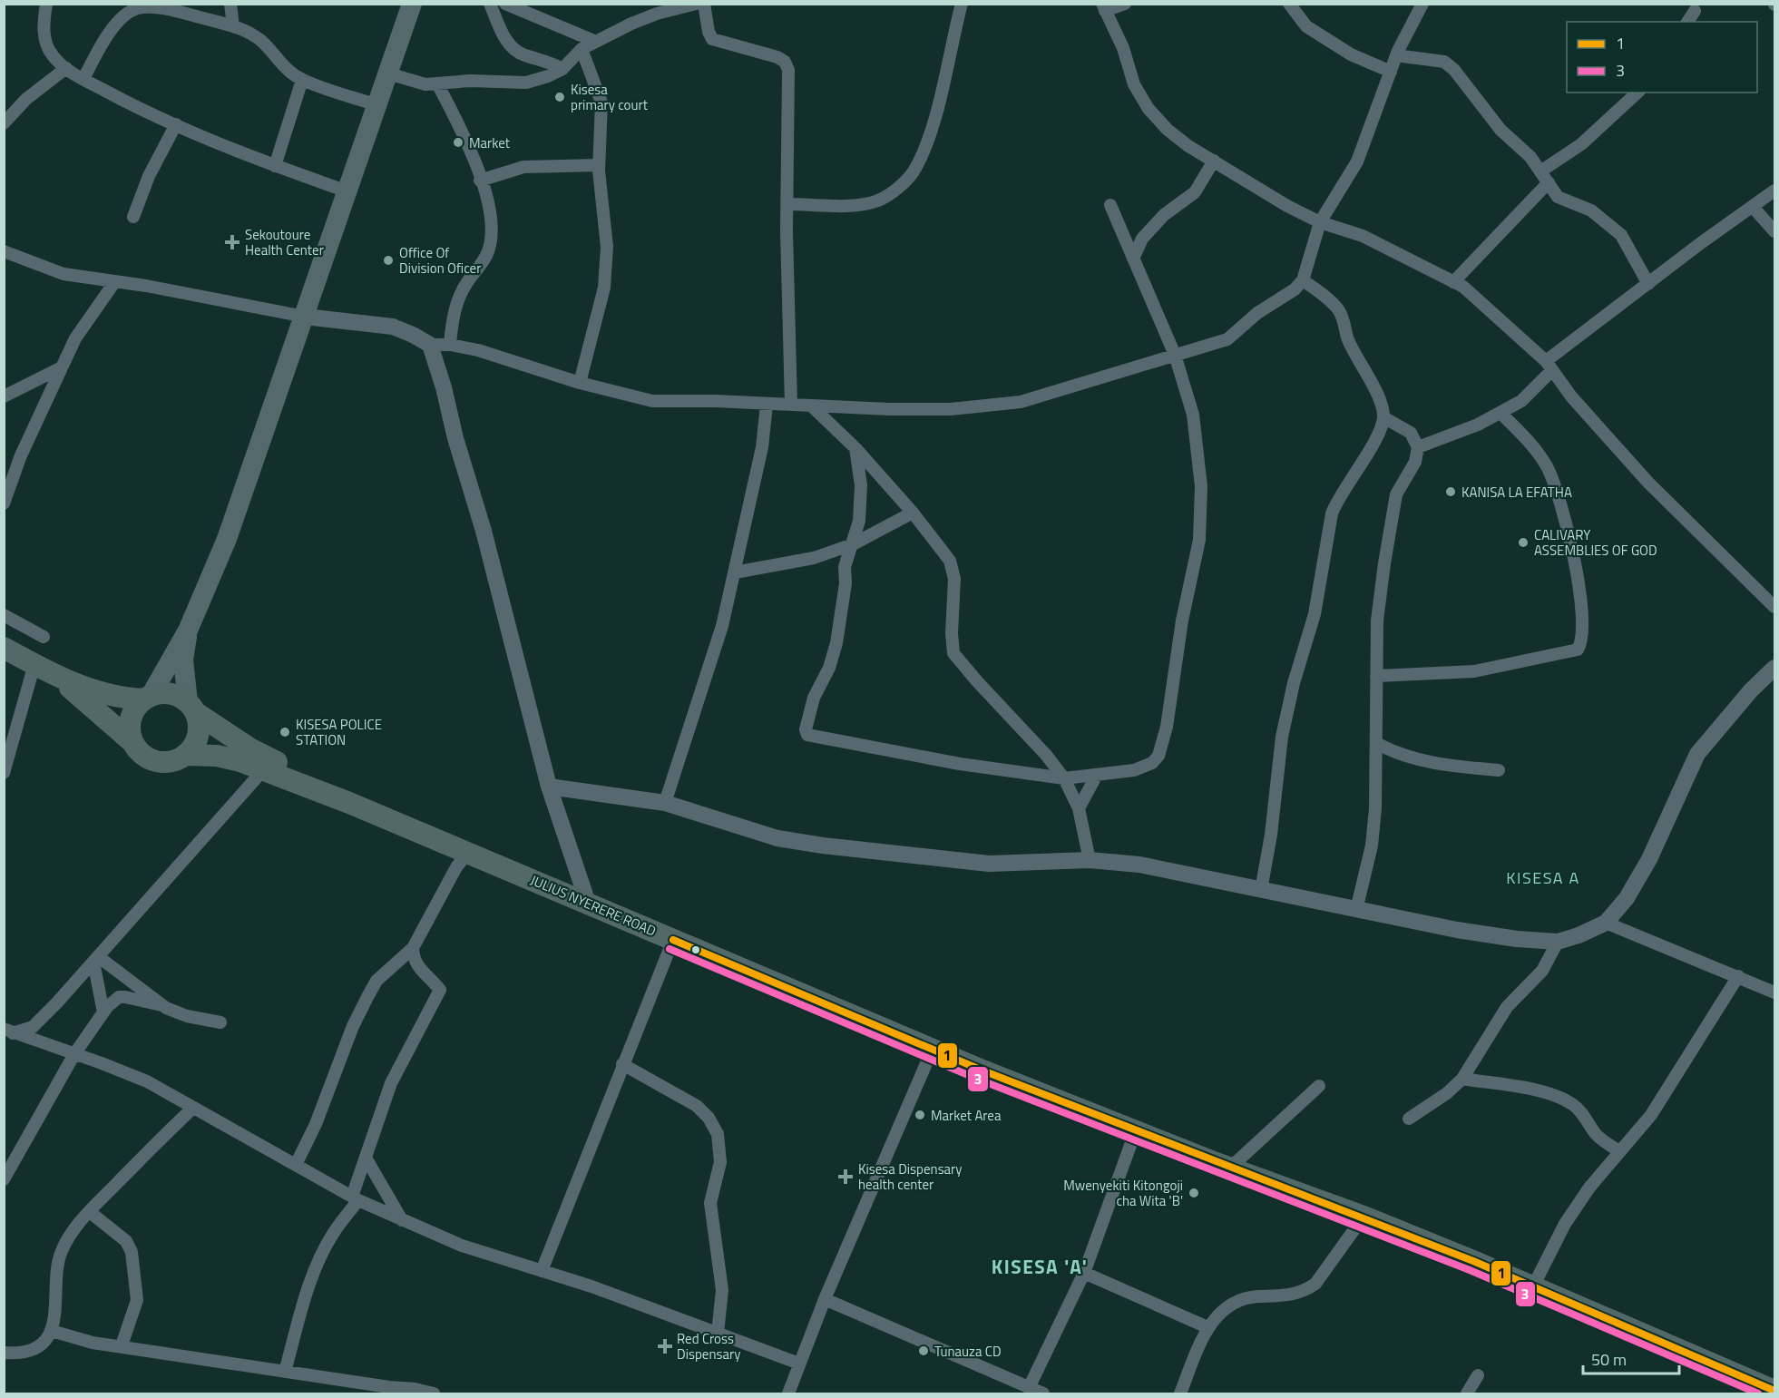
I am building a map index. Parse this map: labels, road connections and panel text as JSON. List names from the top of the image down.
{
  "streets": {
    "highway": ["JULIUS NYERERE ROAD"]
  },
  "districts": ["KISESA A", "KISESA 'A'"],
  "places": {
    "other": [
      "Kisesa primary court",
      "Market",
      "Office Of Division Oficer",
      "KANISA LA EFATHA",
      "CALIVARY ASSEMBLIES OF GOD",
      "KISESA POLICE STATION",
      "Market Area",
      "Mwenyekiti Kitongoji cha Wita 'B'",
      "Tunauza CD"
    ],
    "health": ["Sekoutoure Health Center", "Kisesa Dispensary health center", "Red Cross Dispensary"]
  },
  "lines": ["transit line 1", "transit line 3"],
  "legend": ["1", "3"],
  "scale_bar": "50 m"
}
